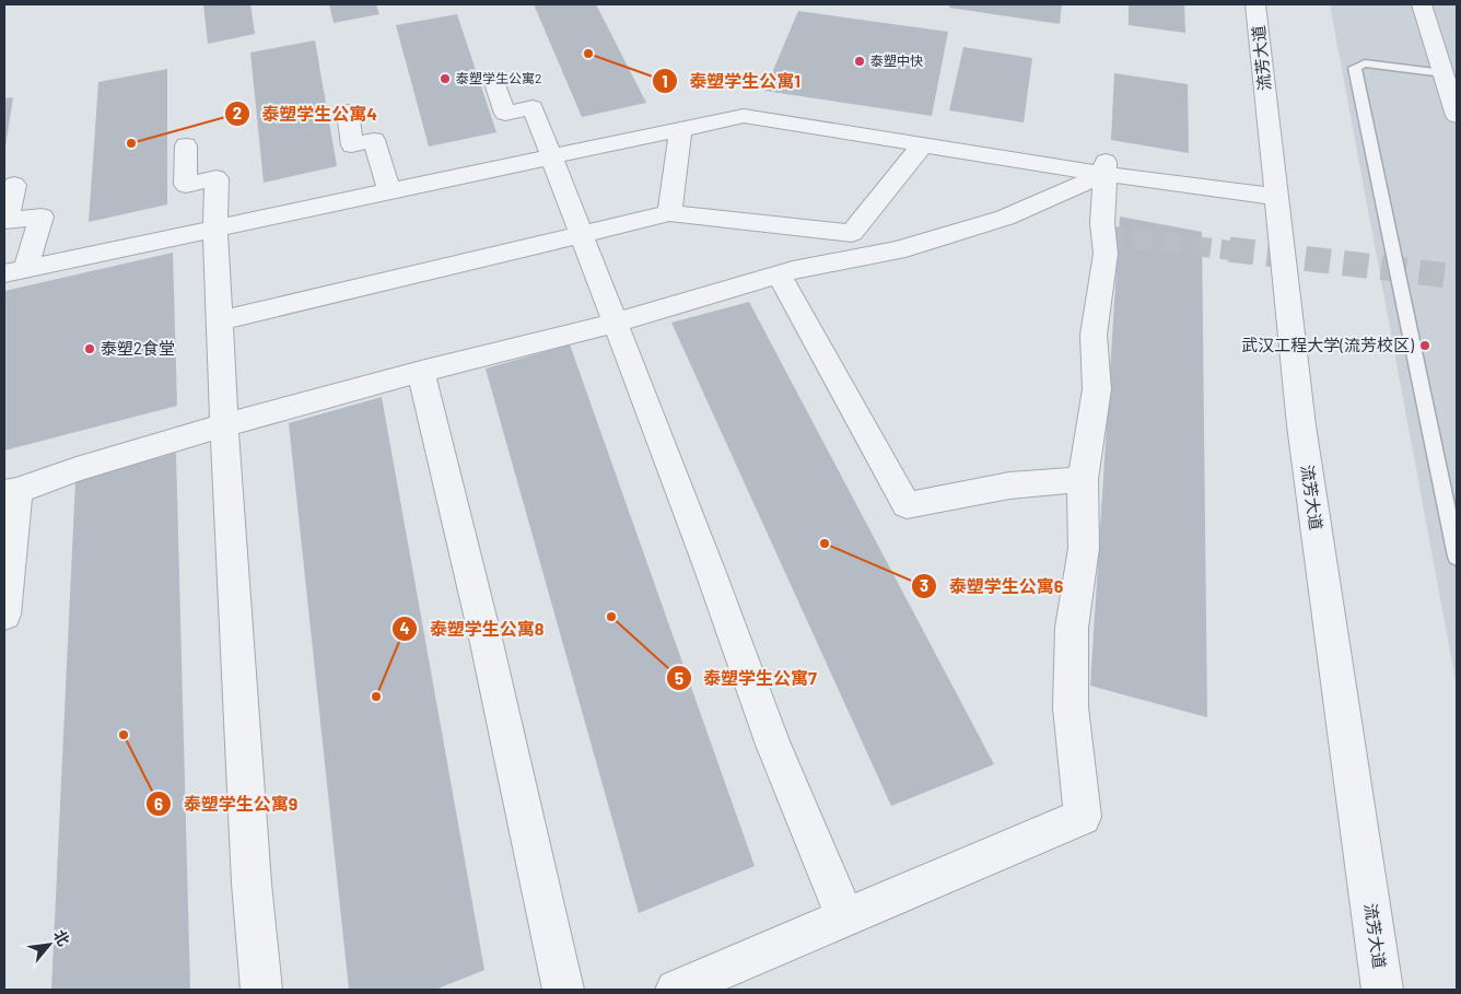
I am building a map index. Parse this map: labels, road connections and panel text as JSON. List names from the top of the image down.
{
  "streets": {
    "street": ["流芳大道"]
  },
  "places": [
    "泰塑学生公寓1",
    "泰塑中快",
    "泰塑学生公寓2",
    "泰塑学生公寓4",
    "武汉工程大学(流芳校区)",
    "泰塑2食堂",
    "泰塑学生公寓6",
    "泰塑学生公寓7",
    "泰塑学生公寓8",
    "泰塑学生公寓9"
  ],
  "north": "top right"
}
